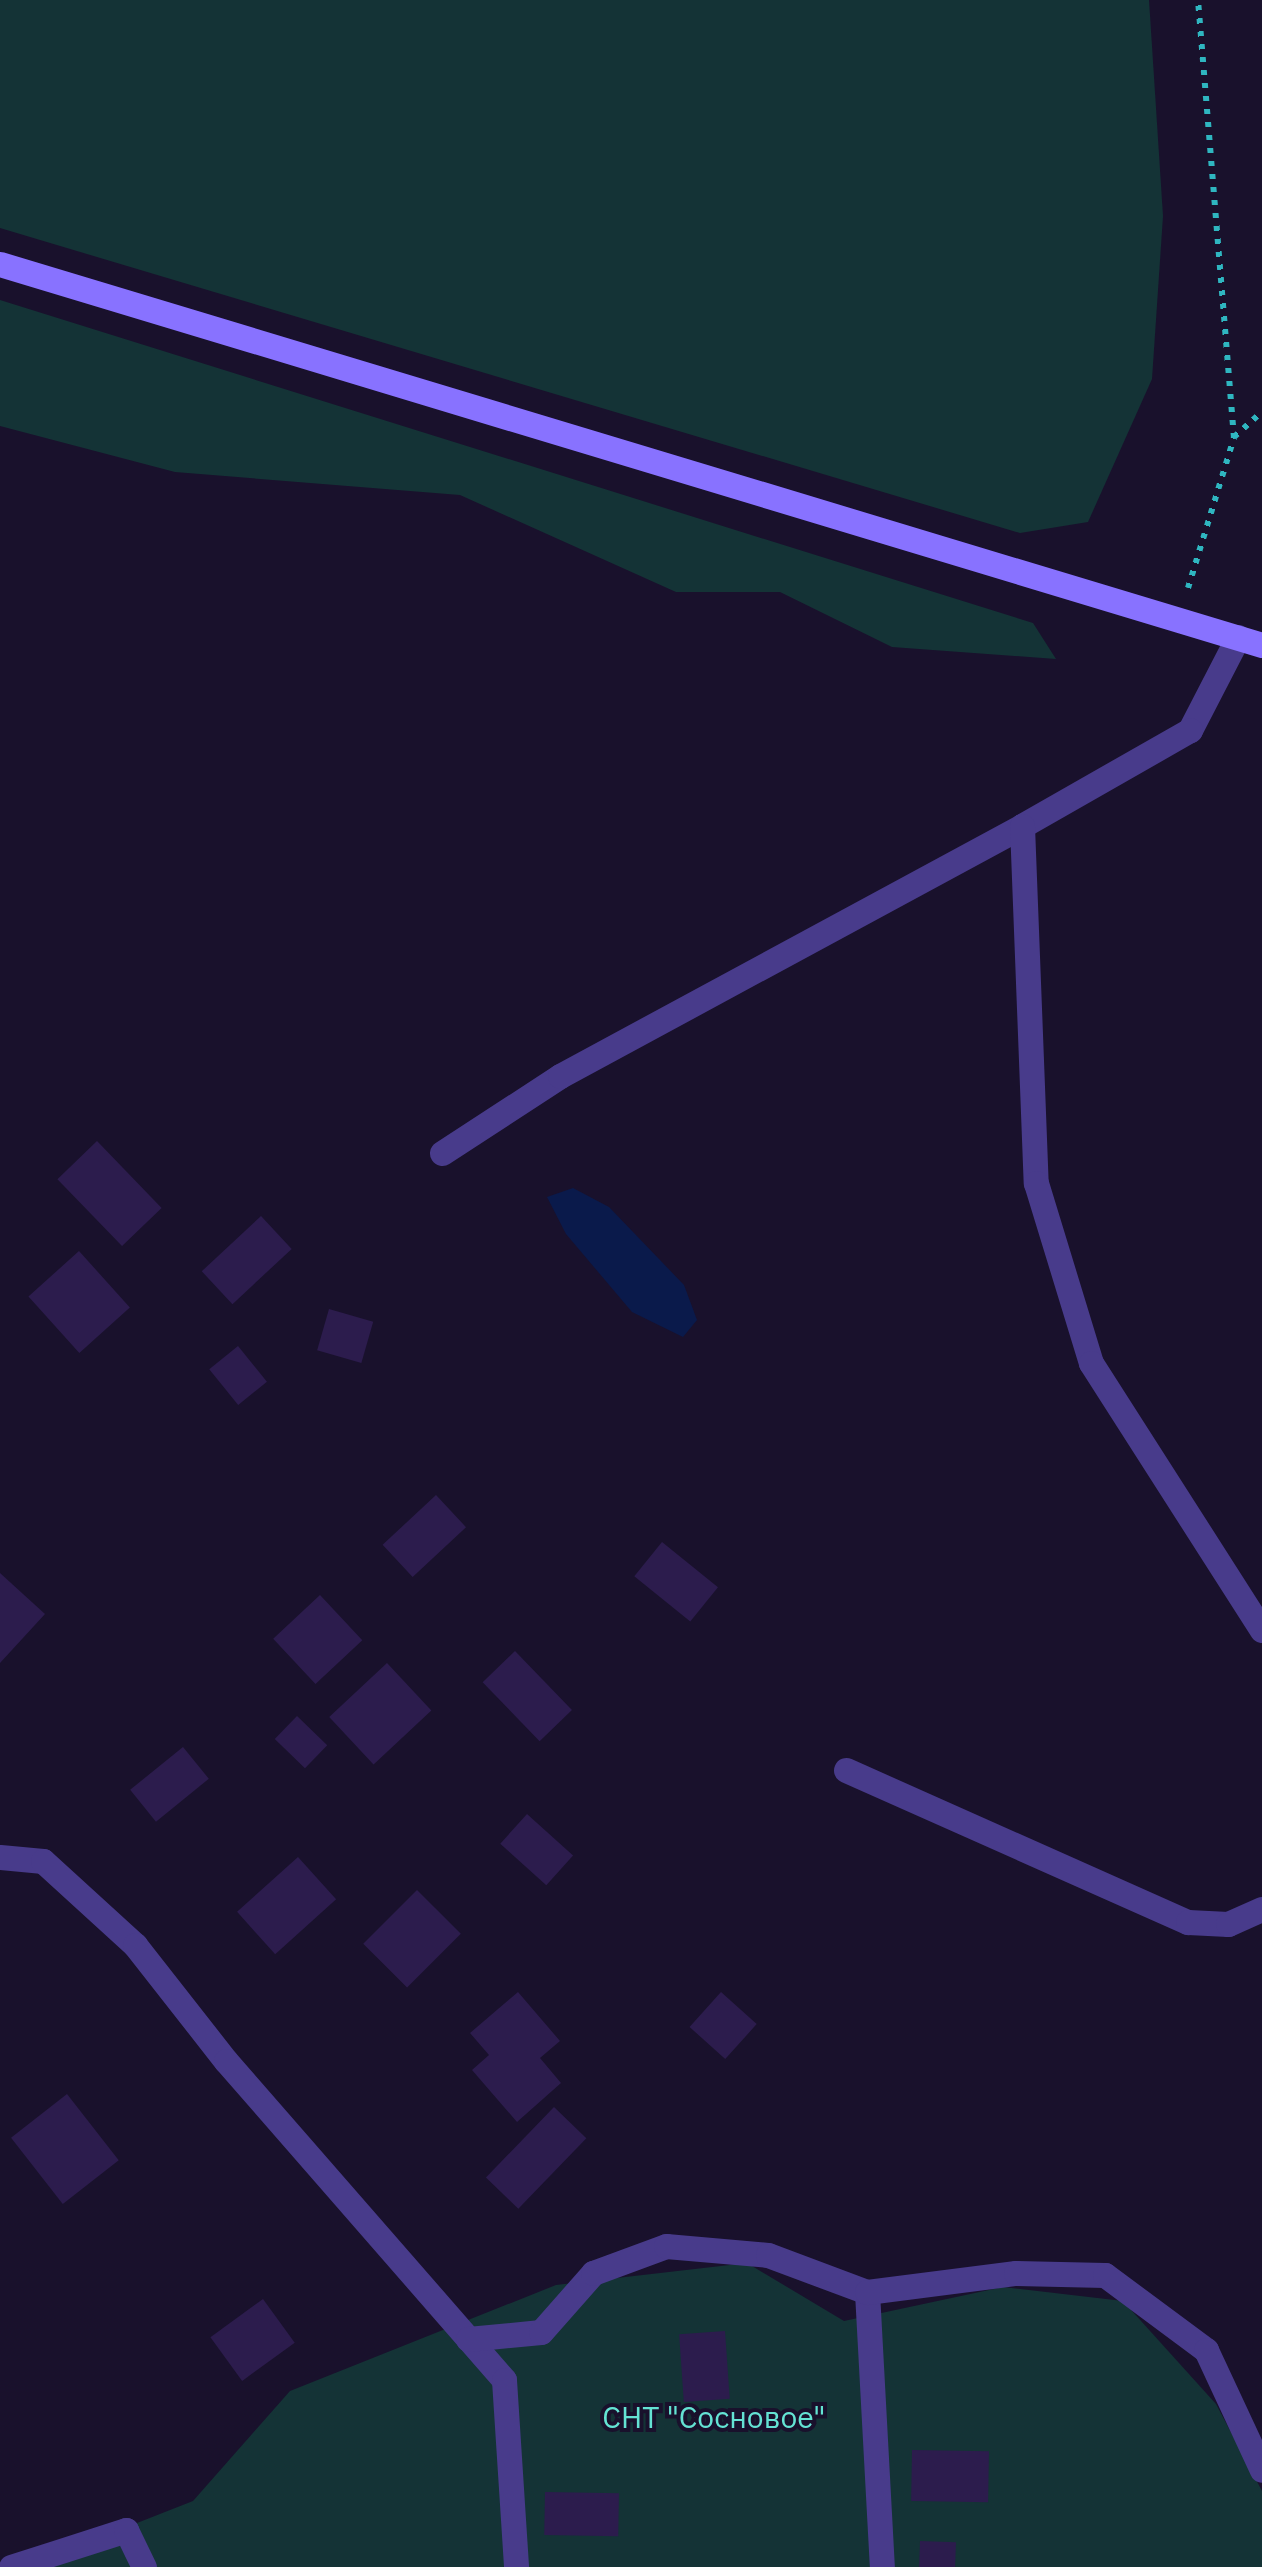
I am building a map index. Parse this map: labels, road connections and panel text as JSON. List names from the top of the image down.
{
  "parks": ["СНТ \"Сосновое\""]
}
